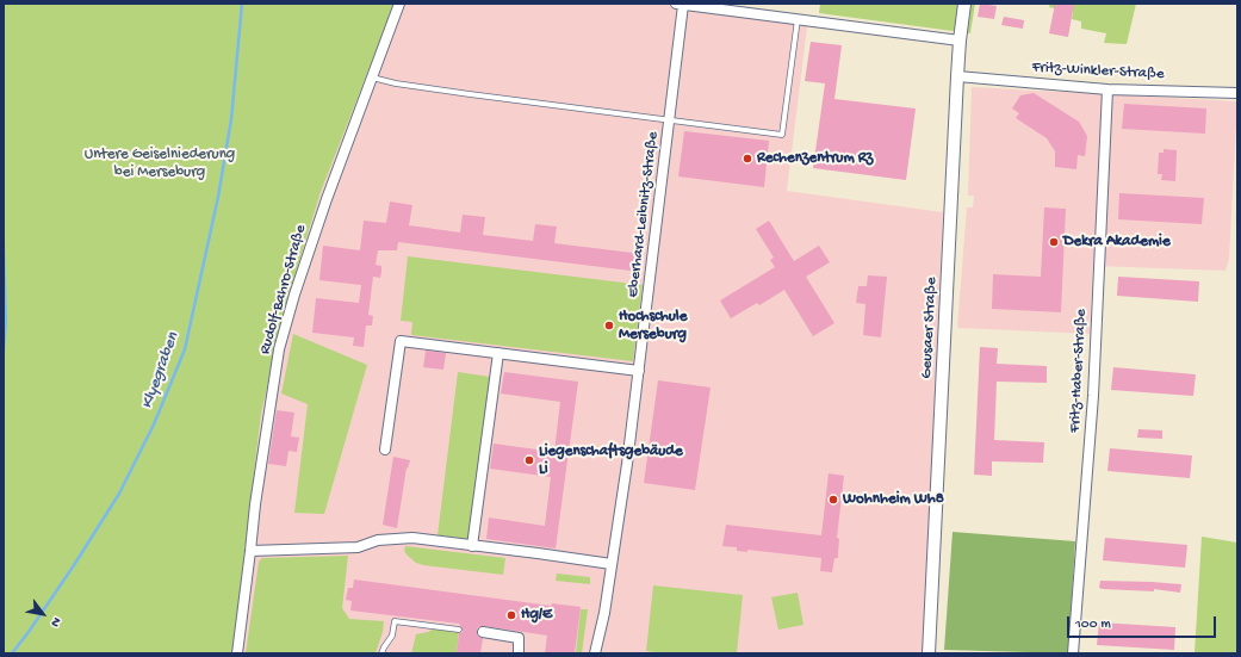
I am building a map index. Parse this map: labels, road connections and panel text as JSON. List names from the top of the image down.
{
  "streets": {
    "street": [
      "Fritz-Winkler-Straße",
      "Eberhard-Leibnitz-Straße",
      "Rudolf-Bahro-Straße",
      "Geusaer Straße",
      "Fritz-Haber-Straße"
    ]
  },
  "crossings": [
    ["Fritz-Winkler-Straße", "Geusaer Straße"],
    ["Fritz-Winkler-Straße", "Fritz-Haber-Straße"]
  ],
  "water": ["Klyegraben"],
  "parks": ["Untere Geiselniederung bei Merseburg"],
  "places": [
    "Rechenzentrum Rz",
    "Dekra Akademie",
    "Hochschule Merseburg",
    "Liegenschaftsgebäude Li",
    "Wohnheim Wh8",
    "Hg/E"
  ],
  "scale_bar": "100 m",
  "north": "bottom right"
}
